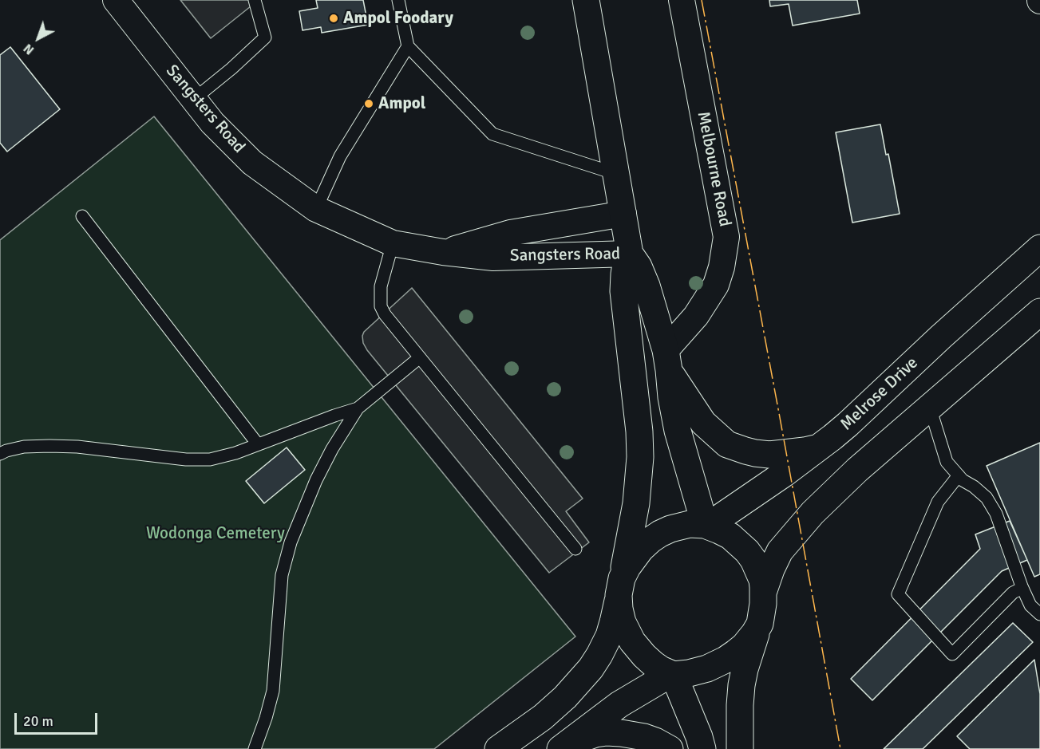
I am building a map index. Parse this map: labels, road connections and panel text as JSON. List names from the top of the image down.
{
  "streets": {
    "main road": ["Melrose Drive"],
    "street": ["Sangsters Road", "Melbourne Road"]
  },
  "parks": ["Wodonga Cemetery"],
  "places": ["Ampol Foodary", "Ampol"],
  "scale_bar": "20 m",
  "north": "bottom left"
}
